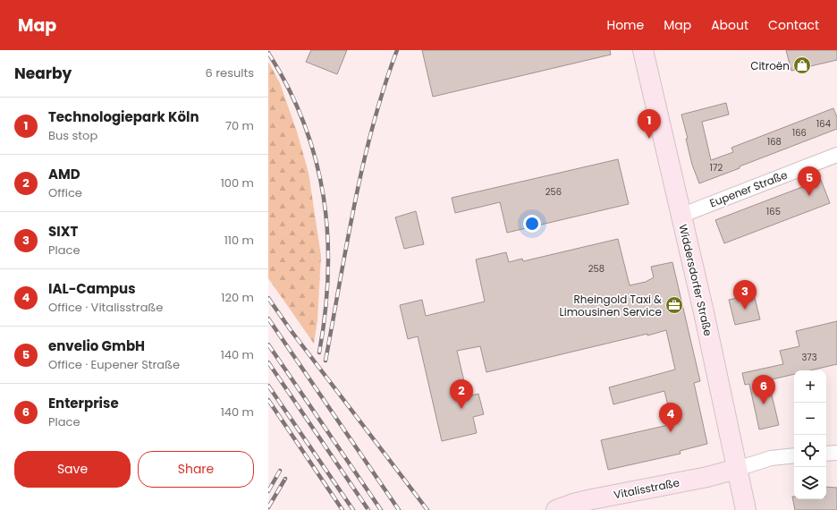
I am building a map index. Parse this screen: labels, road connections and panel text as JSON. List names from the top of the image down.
{
  "streets": {
    "main road": ["Widdersdorfer Straße", "Vitalisstraße"],
    "street": ["Eupener Straße"]
  },
  "crossings": [
    ["Eupener Straße", "Widdersdorfer Straße"],
    ["Widdersdorfer Straße", "Vitalisstraße"]
  ],
  "places": {
    "shop": ["Citroën"],
    "office": ["Rheingold Taxi & Limousinen Service"]
  },
  "house_numbers": [
    "164",
    "166",
    "168",
    "172",
    "256",
    "165",
    "258",
    "373"
  ],
  "page": {
    "header": "Map",
    "nav": [
      "Home",
      "Map",
      "About",
      "Contact"
    ],
    "heading": ["Nearby", "6 results"],
    "list": [
      {
        "mark": "1",
        "name": "Technologiepark Köln",
        "note": "Bus stop",
        "value": "70 m"
      },
      {
        "mark": "2",
        "name": "AMD",
        "note": "Office",
        "value": "100 m"
      },
      {
        "mark": "3",
        "name": "SIXT",
        "note": "Place",
        "value": "110 m"
      },
      {
        "mark": "4",
        "name": "IAL-Campus",
        "note": "Office · Vitalisstraße",
        "value": "120 m"
      },
      {
        "mark": "5",
        "name": "envelio GmbH",
        "note": "Office · Eupener Straße",
        "value": "140 m"
      },
      {
        "mark": "6",
        "name": "Enterprise",
        "note": "Place",
        "value": "140 m"
      }
    ],
    "pins": [
      "1",
      "5",
      "3",
      "6",
      "2",
      "4"
    ],
    "map_buttons": ["+", "−"],
    "buttons": ["Save", "Share"]
  }
}
